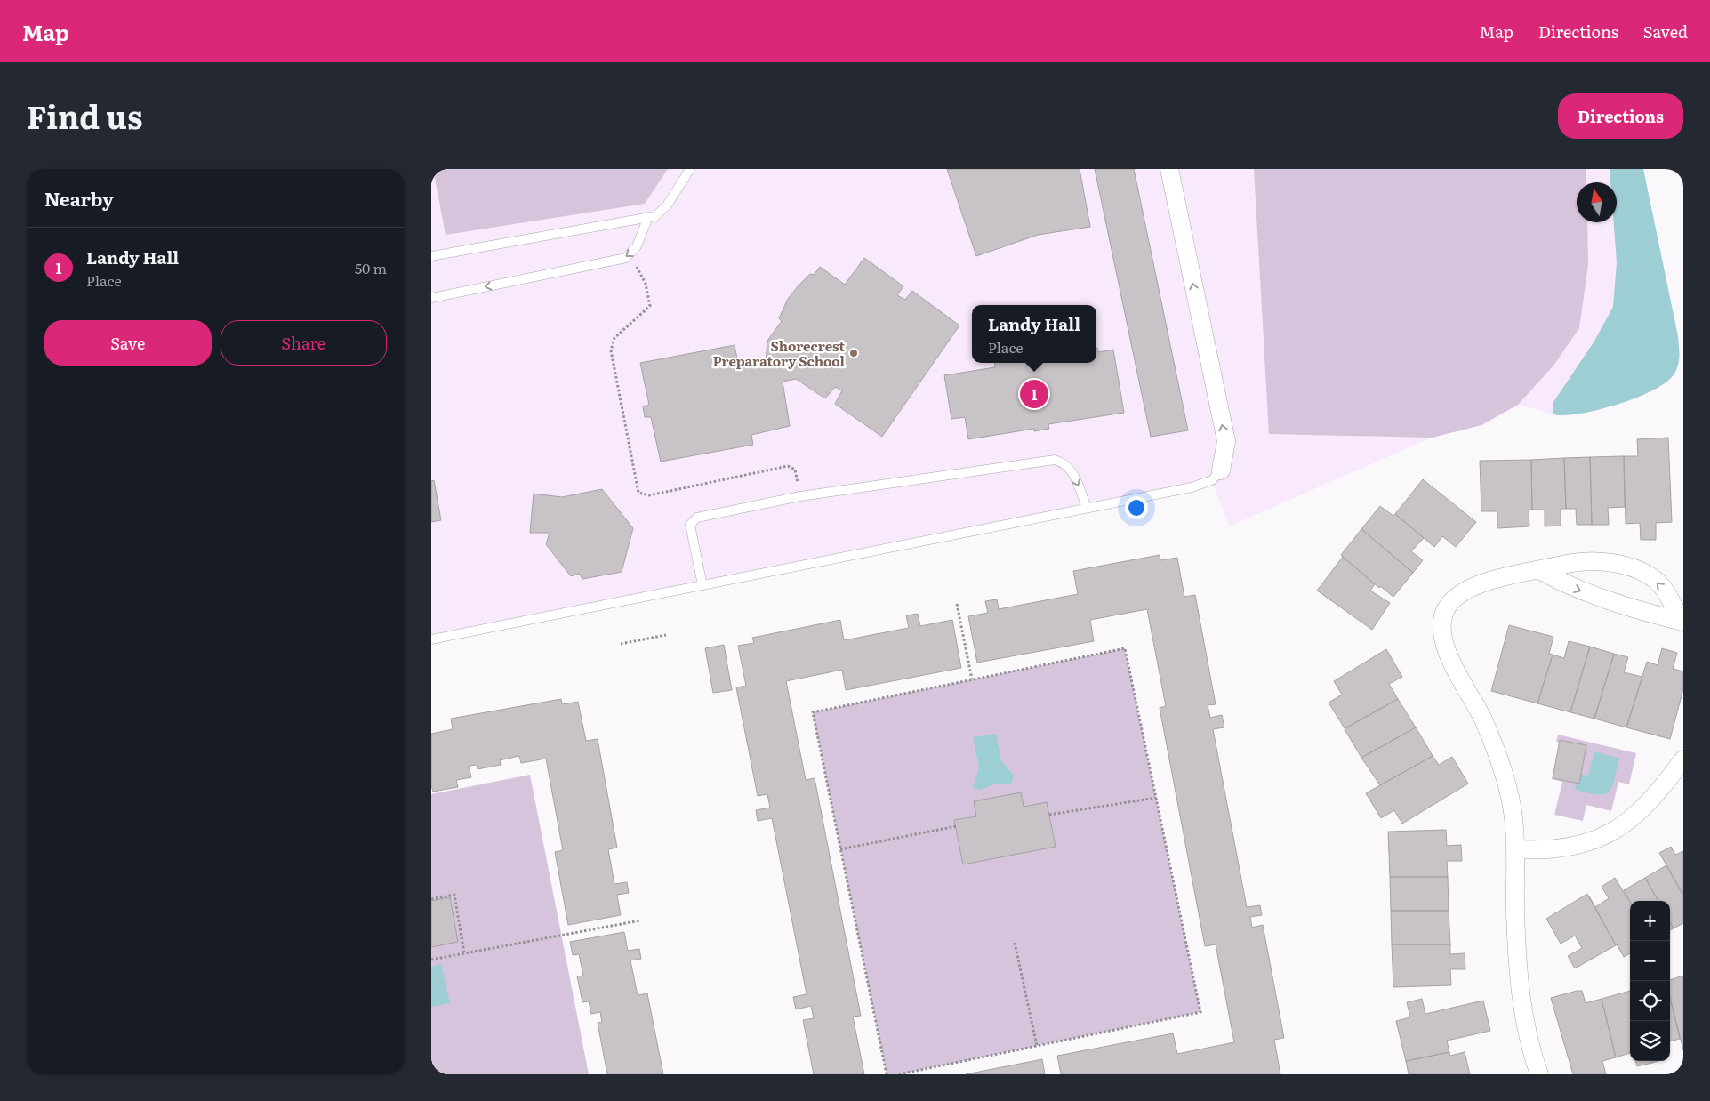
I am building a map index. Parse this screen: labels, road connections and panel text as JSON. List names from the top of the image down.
{
  "places": ["Shorecrest Preparatory School"],
  "north": "top",
  "page": {
    "header": "Map",
    "nav": ["Map", "Directions", "Saved"],
    "title": "Find us",
    "buttons": [
      "Directions",
      ["Save", "Share"]
    ],
    "heading": "Nearby",
    "list": [
      {
        "mark": "1",
        "name": "Landy Hall",
        "note": "Place",
        "value": "50 m"
      }
    ],
    "popup": ["Landy Hall", "Place"],
    "pins": "1",
    "map_buttons": ["+", "−"]
  }
}
